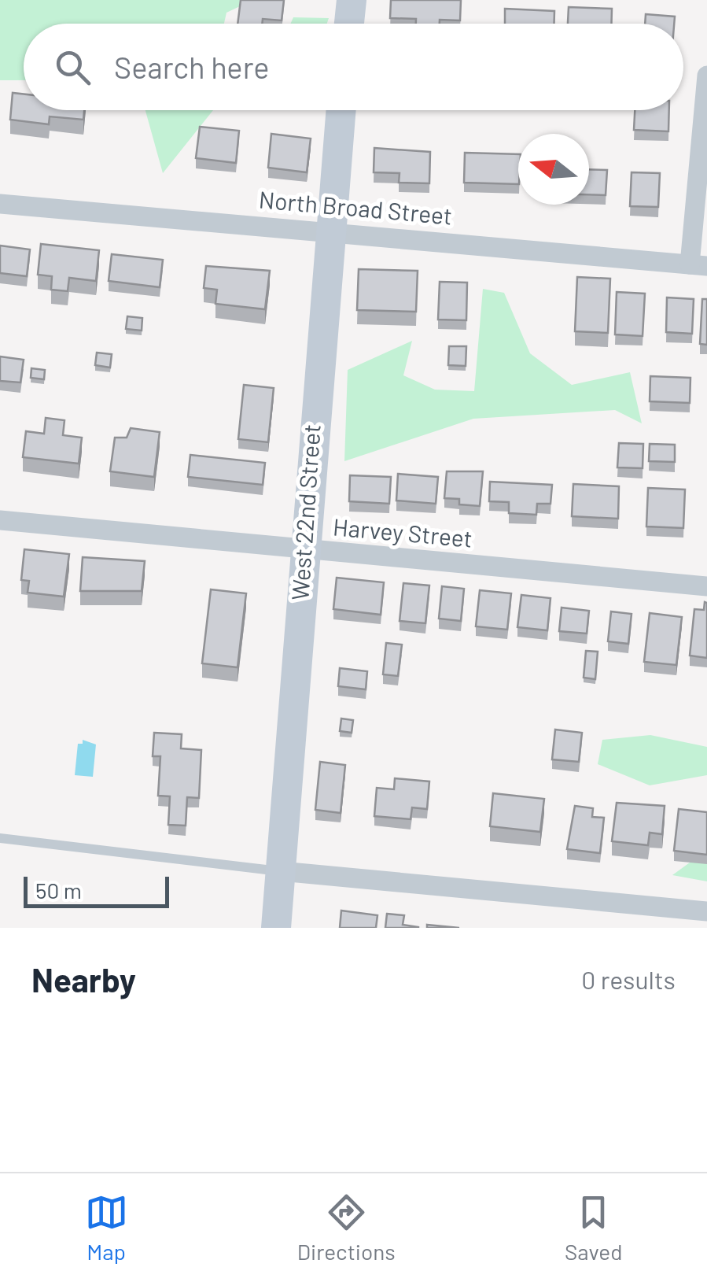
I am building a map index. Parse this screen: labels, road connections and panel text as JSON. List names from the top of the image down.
{
  "streets": {
    "street": ["North Broad Street", "West 22nd Street", "Harvey Street"]
  },
  "crossings": [
    ["North Broad Street", "West 22nd Street"],
    ["West 22nd Street", "Harvey Street"]
  ],
  "scale_bar": "50 m",
  "north": "left",
  "page": {
    "search": "Search here",
    "scale": "50 m",
    "heading": ["Nearby", "0 results"],
    "nav": ["Map", "Directions", "Saved"]
  }
}
